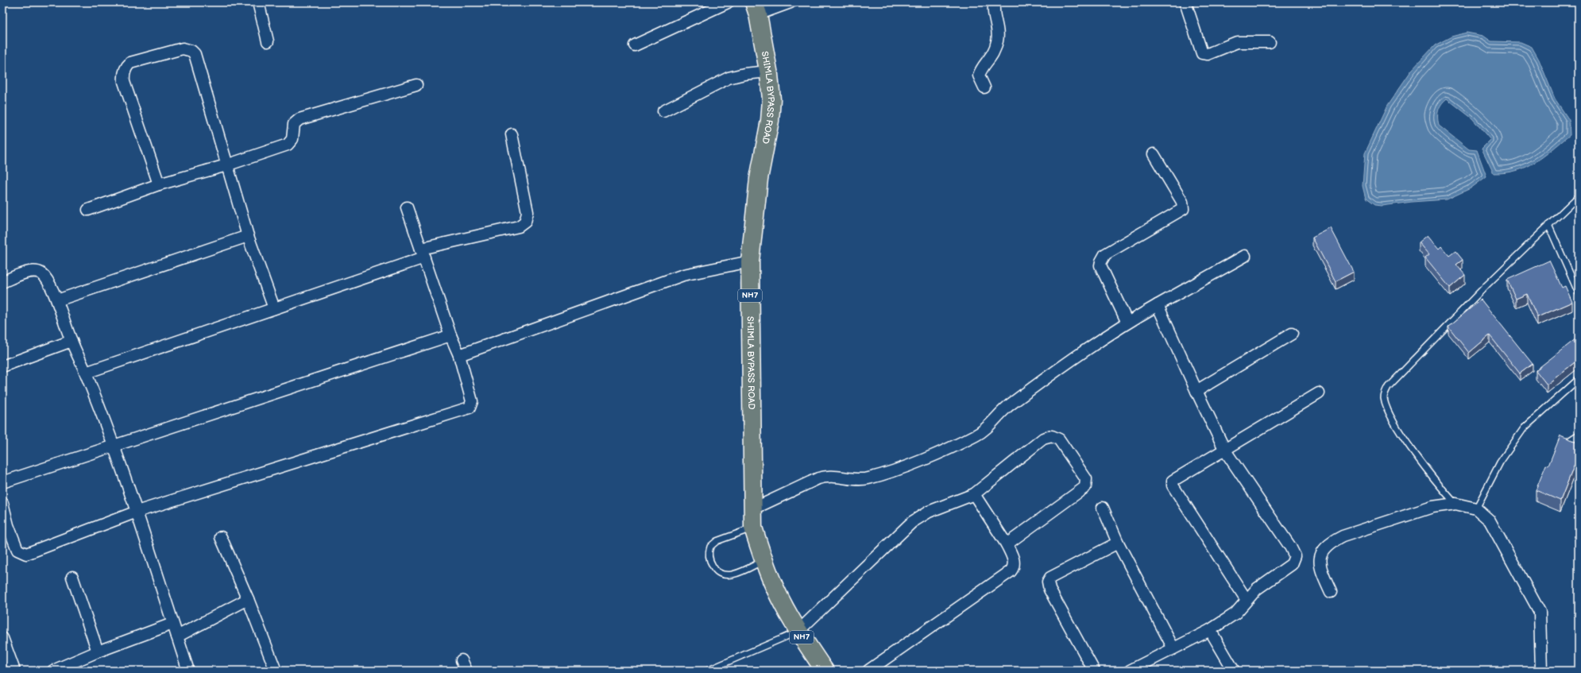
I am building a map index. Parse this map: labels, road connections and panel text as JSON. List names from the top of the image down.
{
  "streets": {
    "highway": ["SHIMLA BYPASS ROAD", "NH7"]
  }
}
